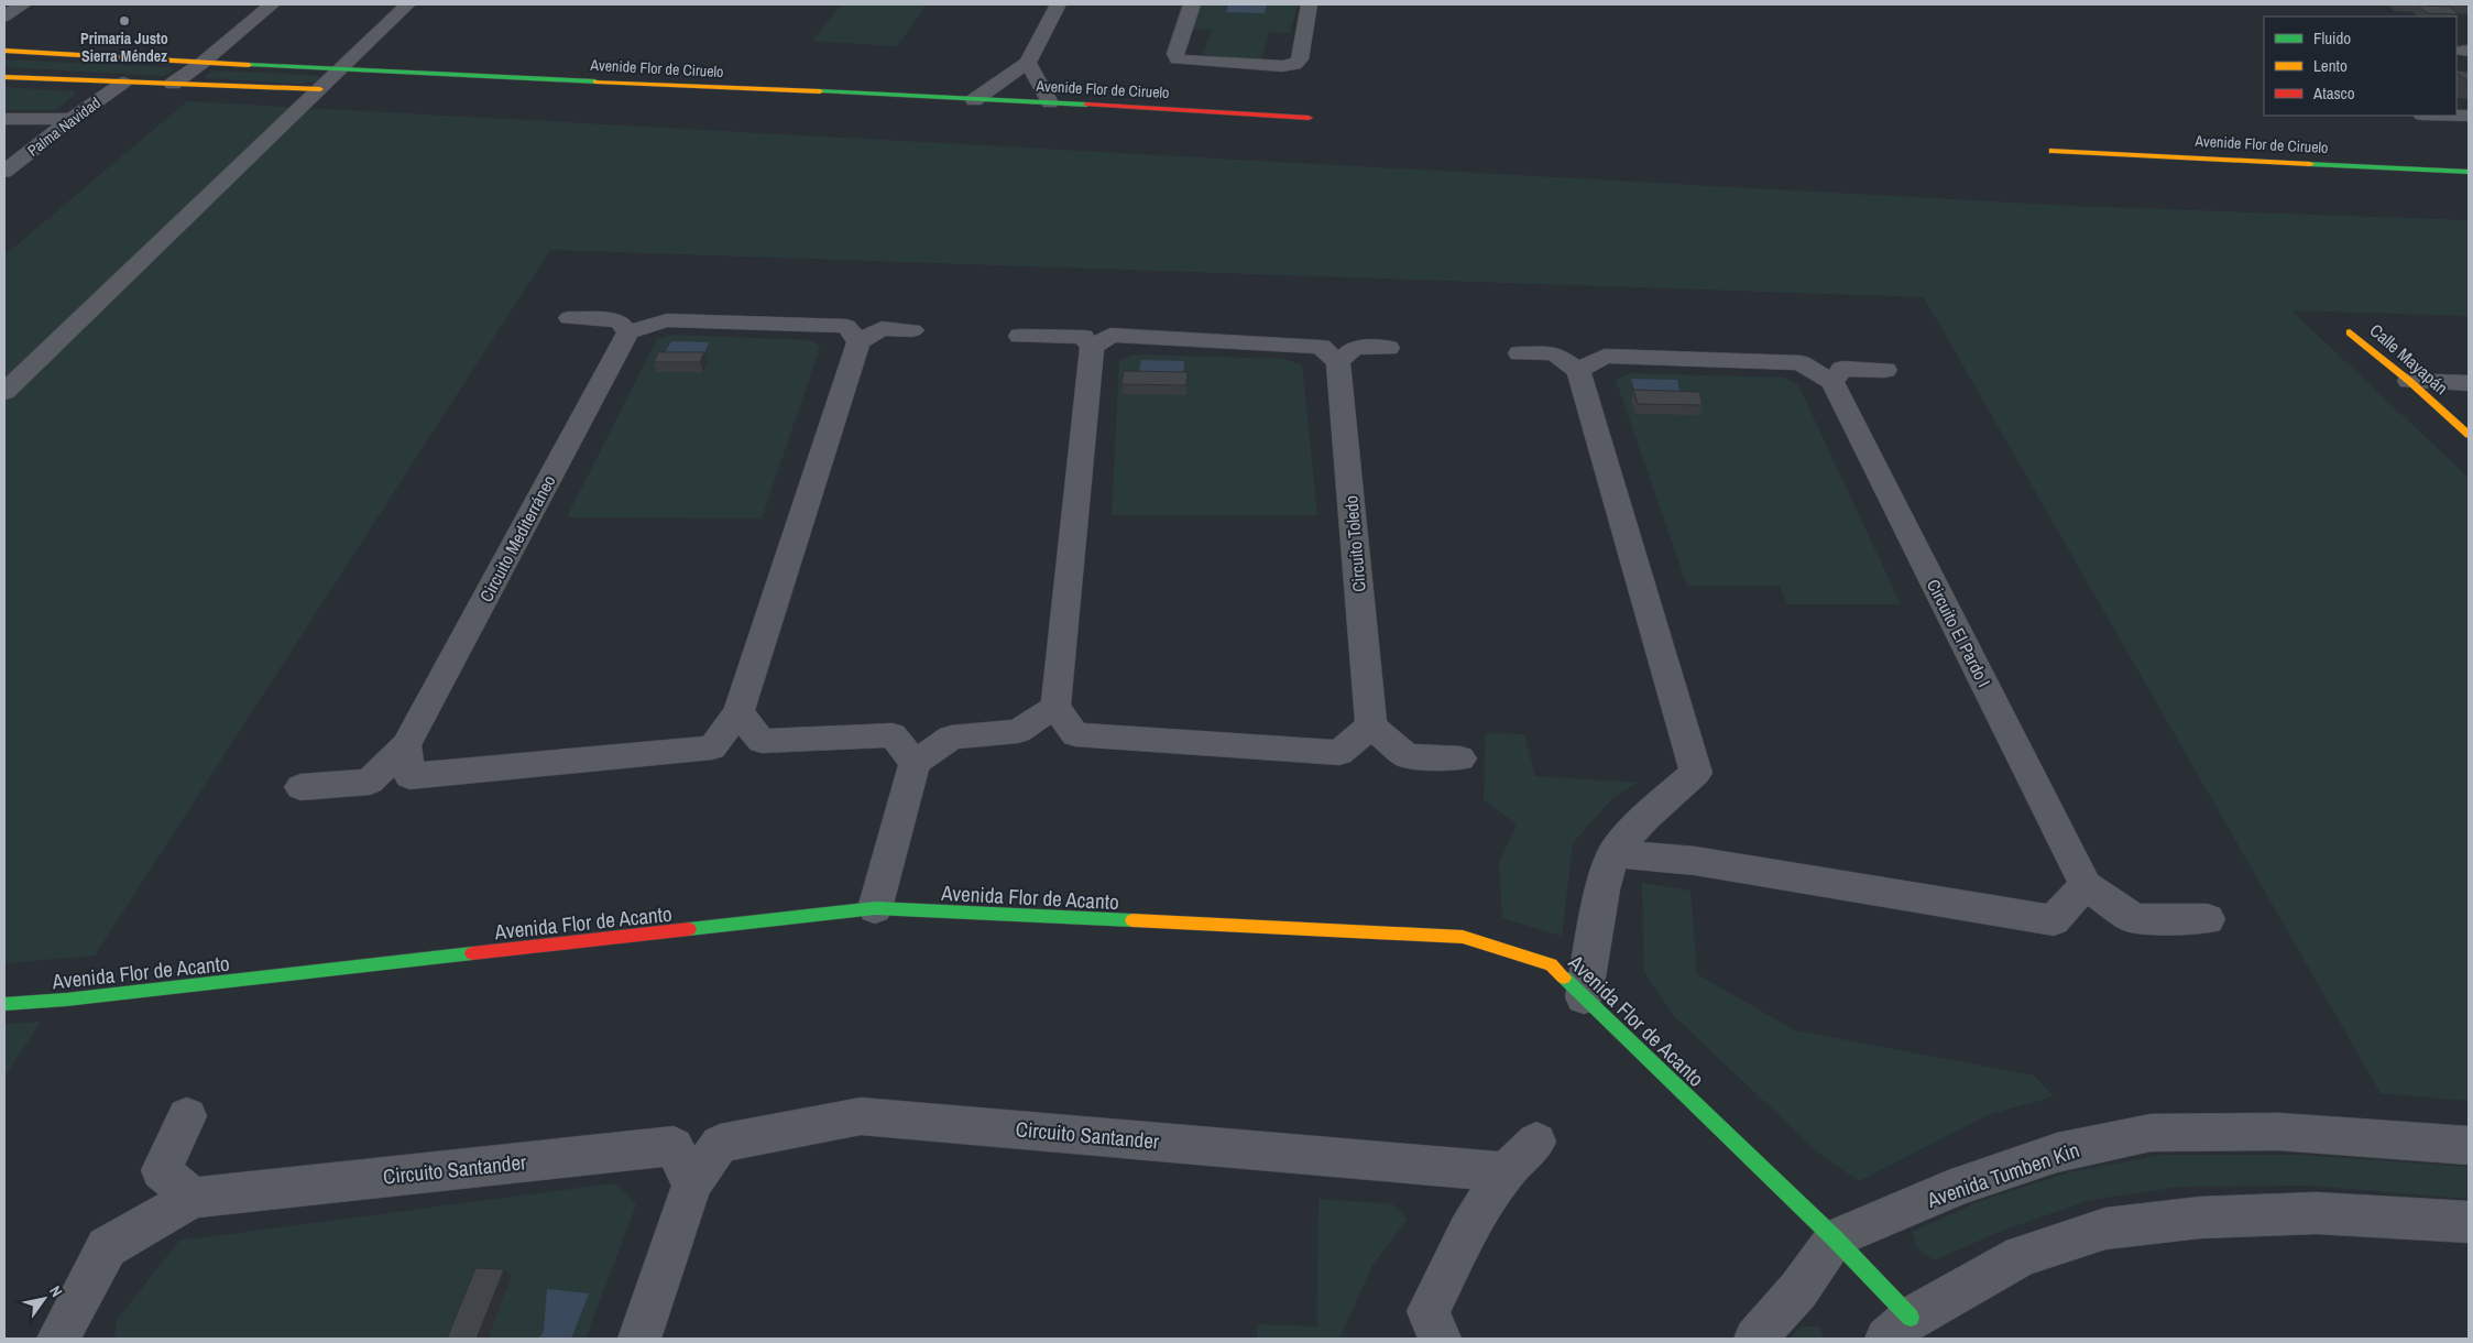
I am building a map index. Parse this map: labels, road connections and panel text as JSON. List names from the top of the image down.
{
  "streets": {
    "main road": ["Avenide Flor de Ciruelo", "Calle Mayapán", "Avenida Flor de Acanto"],
    "street": [
      "Palma Navidad",
      "Circuito Mediterráneo",
      "Circuito Toledo",
      "Circuito El Pardo I",
      "Circuito Santander",
      "Avenida Tumben Kin"
    ]
  },
  "crossings": [
    ["Avenida Flor de Acanto", "Avenida Tumben Kin"]
  ],
  "places": ["Primaria Justo Sierra Méndez"],
  "legend": ["Fluido", "Lento", "Atasco"],
  "north": "top right"
}
